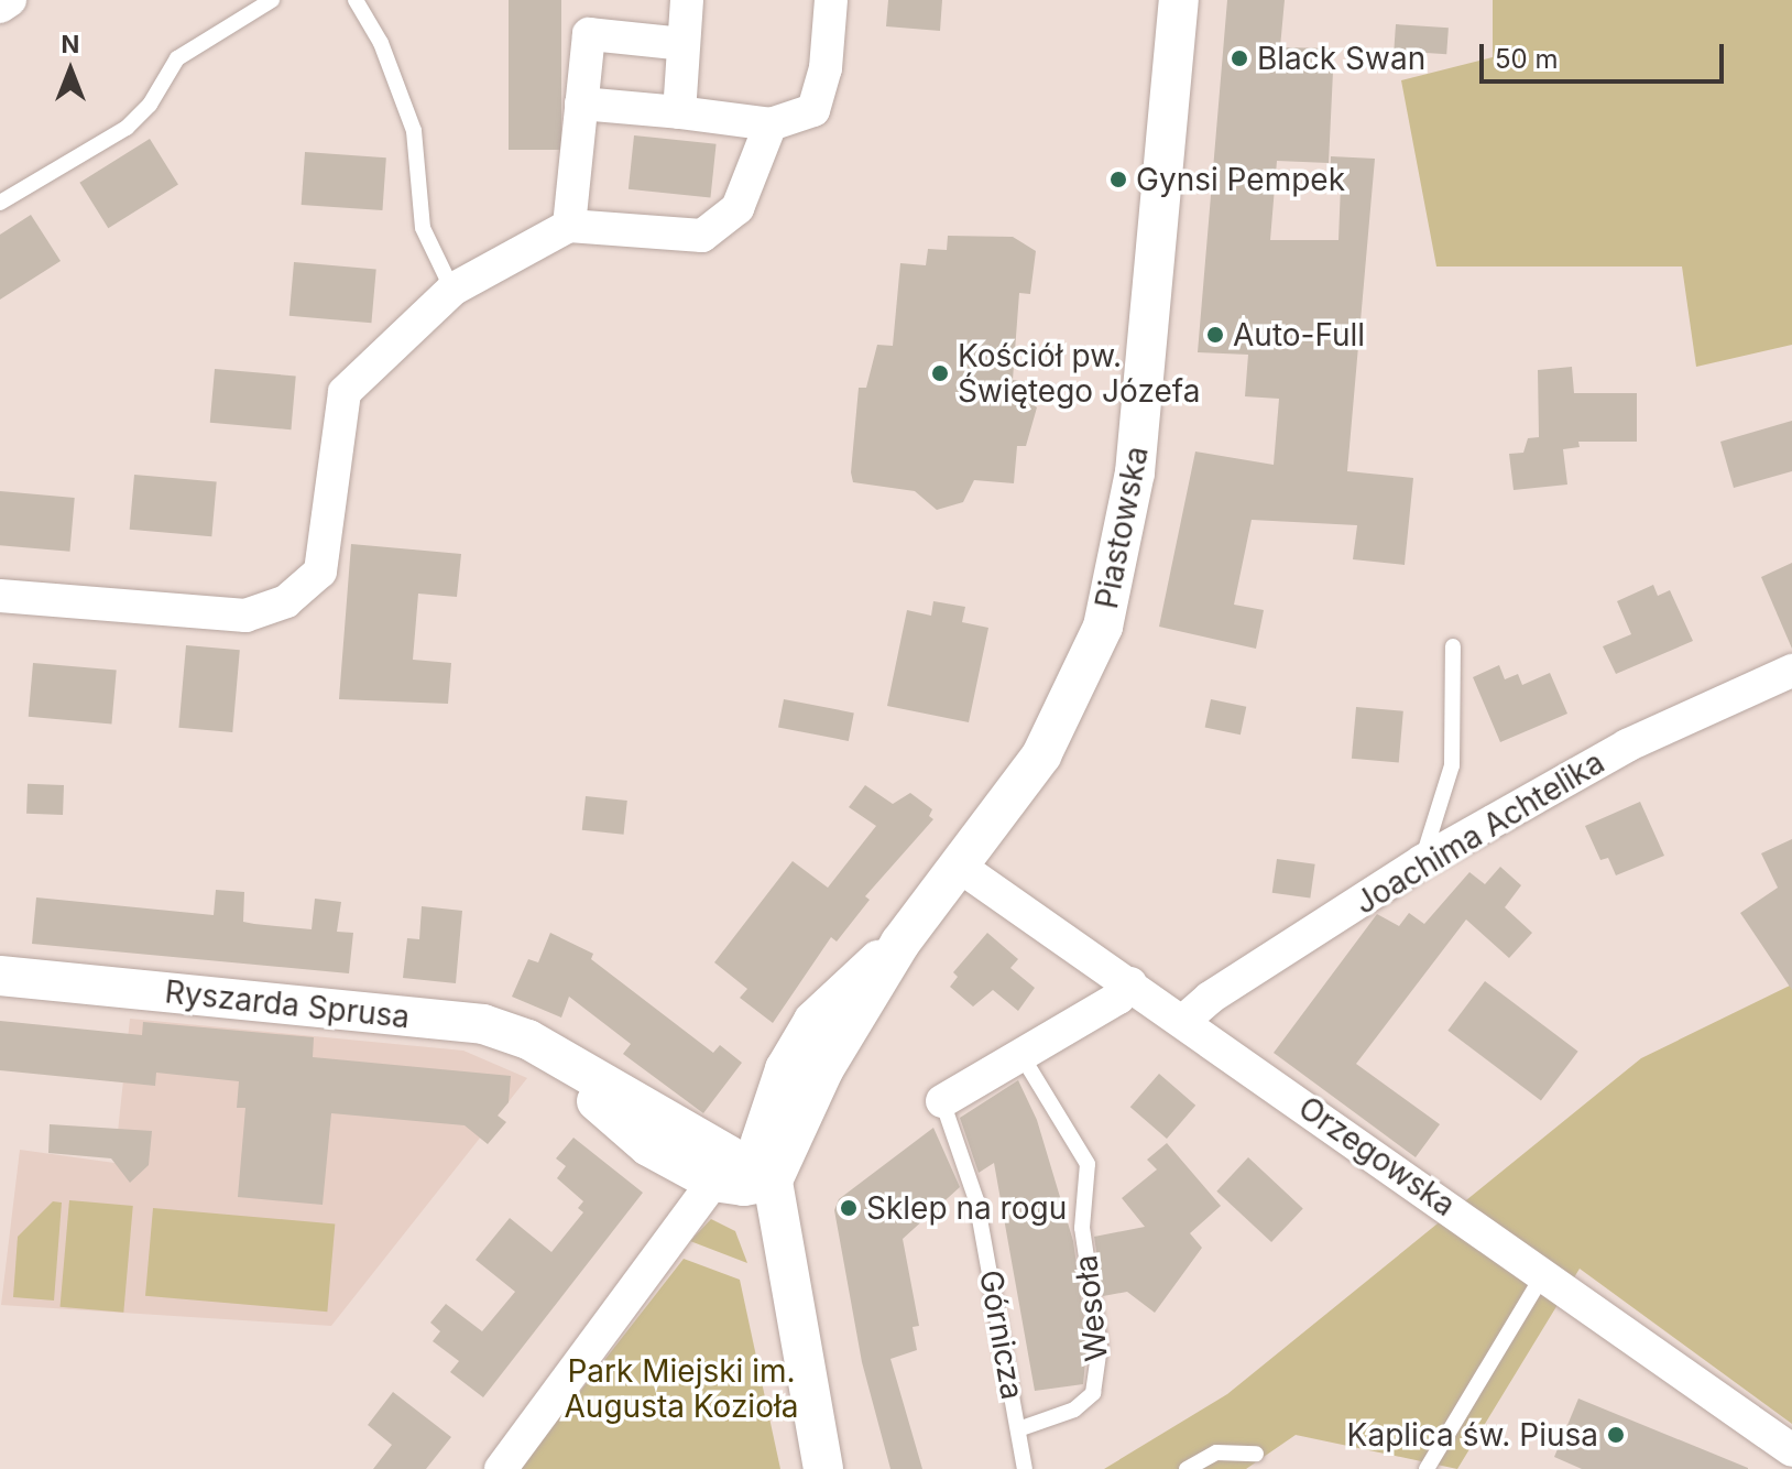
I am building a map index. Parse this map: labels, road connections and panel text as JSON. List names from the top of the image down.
{
  "streets": {
    "street": [
      "Piastowska",
      "Joachima Achtelika",
      "Ryszarda Sprusa",
      "Orzegowska"
    ],
    "lane": ["Wesoła", "Górnicza"]
  },
  "crossings": [
    ["Piastowska", "Ryszarda Sprusa"],
    ["Piastowska", "Orzegowska"],
    ["Joachima Achtelika", "Orzegowska"],
    ["Wesoła", "Górnicza"]
  ],
  "parks": ["Park Miejski im. Augusta Kozioła"],
  "places": [
    "Black Swan",
    "Gynsi Pempek",
    "Auto-Full",
    "Kościół pw. Świętego Józefa",
    "Sklep na rogu",
    "Kaplica św. Piusa"
  ],
  "scale_bar": "50 m",
  "north": "top"
}
